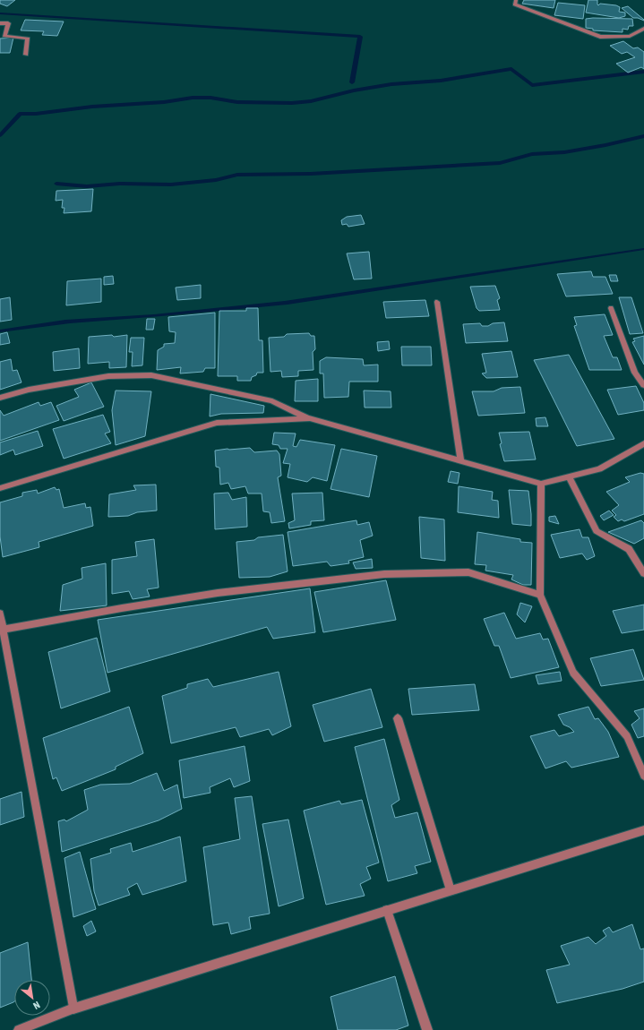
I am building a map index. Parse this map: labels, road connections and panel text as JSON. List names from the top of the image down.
{
  "north": "bottom right"
}
